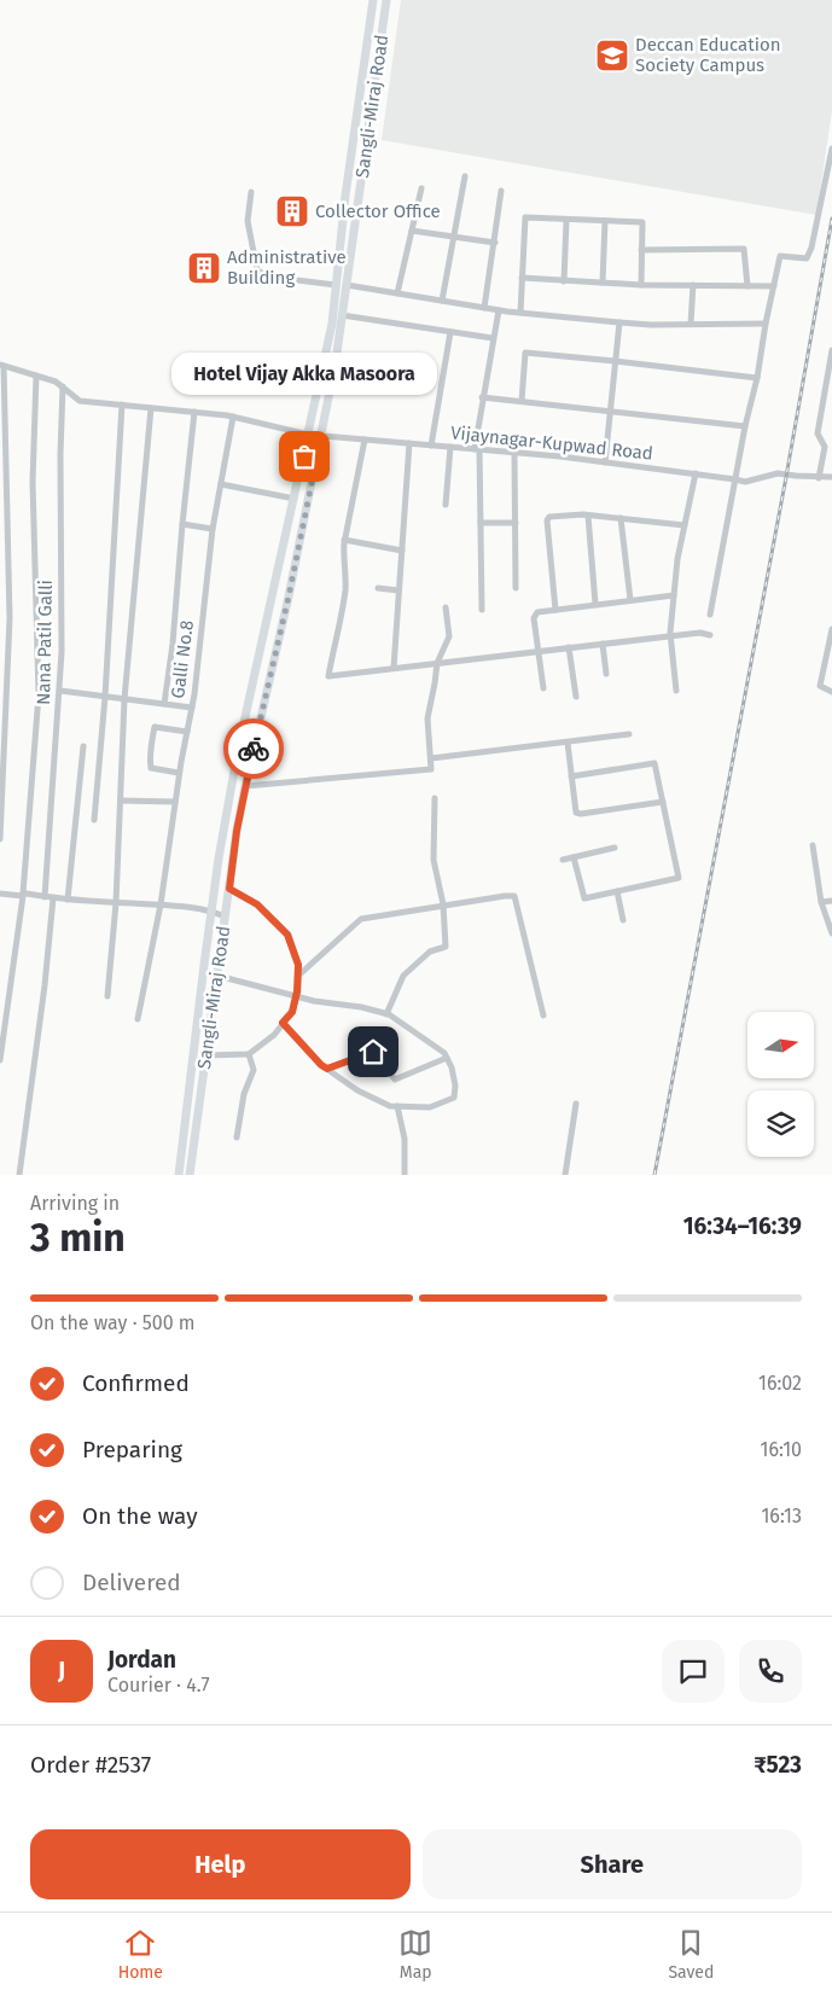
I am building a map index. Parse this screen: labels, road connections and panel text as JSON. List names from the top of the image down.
{
  "streets": {
    "highway": ["Sangli-Miraj Road"],
    "street": ["Vijaynagar-Kupwad Road", "Nana Patil Galli", "Galli No.8"]
  },
  "crossings": [
    ["Sangli-Miraj Road", "Vijaynagar-Kupwad Road"],
    ["Vijaynagar-Kupwad Road", "Nana Patil Galli"],
    ["Vijaynagar-Kupwad Road", "Galli No.8"]
  ],
  "places": {
    "school or university": ["Deccan Education Society Campus"],
    "building": ["Collector Office", "Administrative Building"],
    "other": ["Hotel Vijay Akka Masoora"]
  },
  "north": "right",
  "page": {
    "bubble": "Hotel Vijay Akka Masoora",
    "heading": ["3 min", "Arriving in", "16:34–16:39"],
    "panel": [
      "Jordan",
      "Courier · 4.7",
      "Order #2537",
      "₹523"
    ],
    "bar": "On the way · 500 m",
    "list": [
      ["Confirmed", "16:02"],
      ["Preparing", "16:10"],
      ["On the way", "16:13"],
      "Delivered"
    ],
    "round": "J",
    "buttons": ["Help", "Share"],
    "tabs": ["Home", "Map", "Saved"]
  }
}
